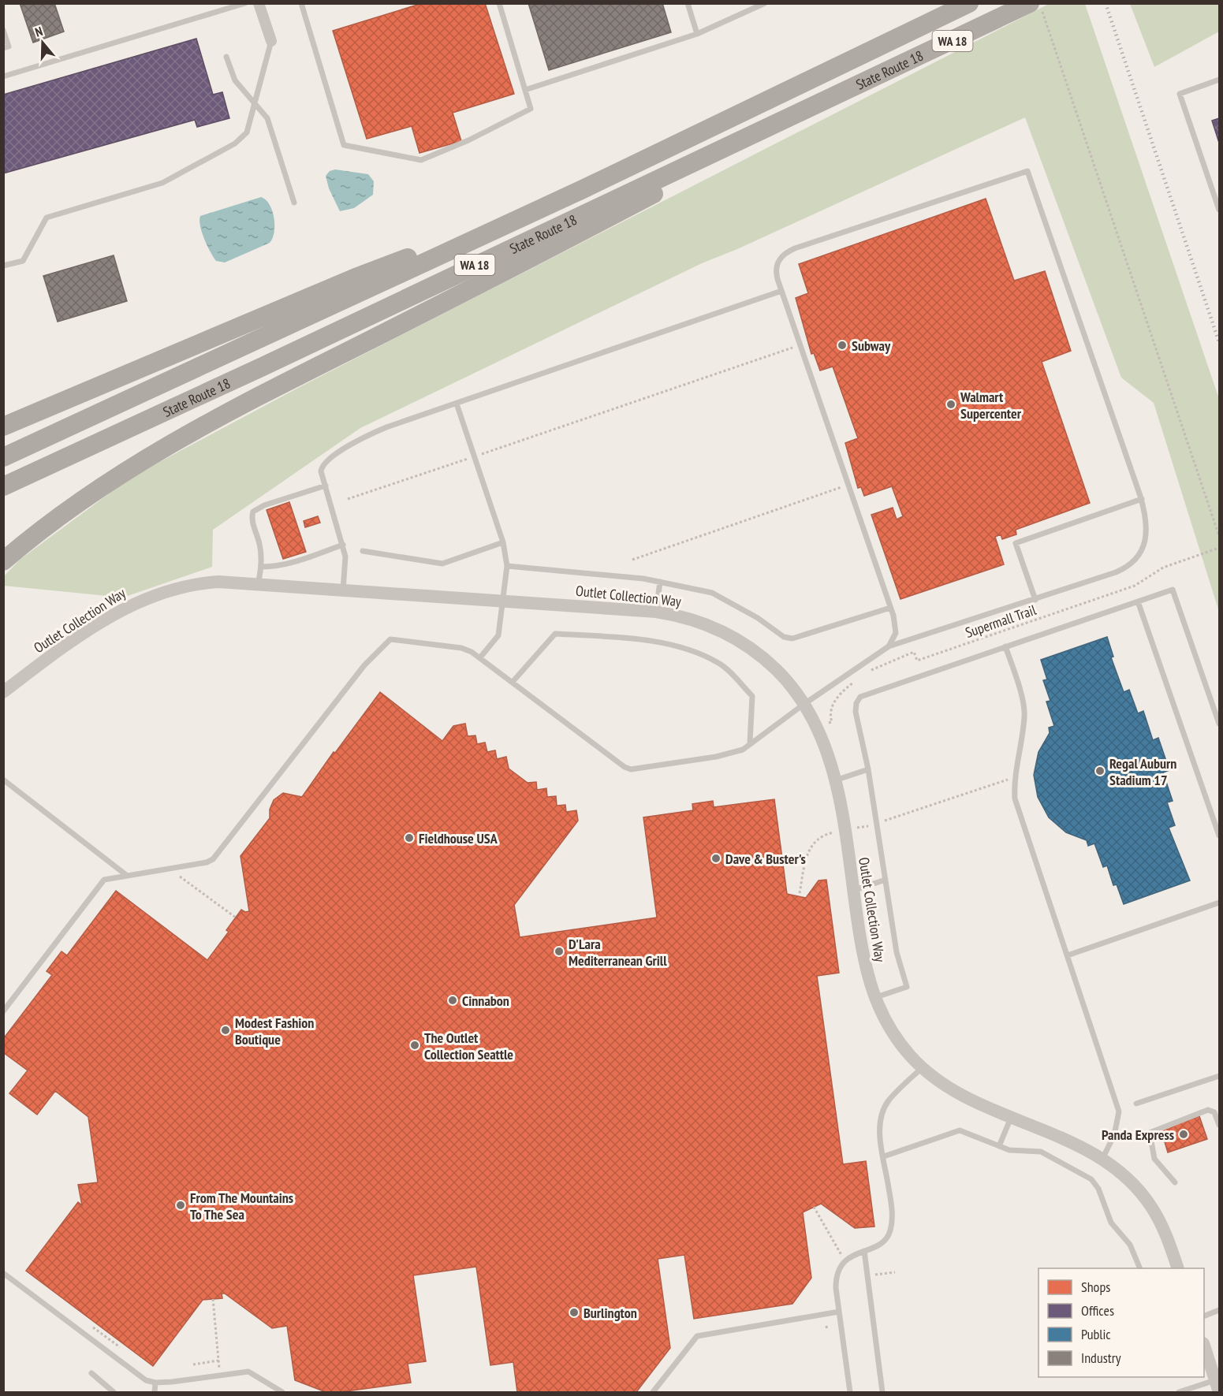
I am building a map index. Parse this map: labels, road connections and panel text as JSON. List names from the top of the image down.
{
  "streets": {
    "highway": ["WA 18", "State Route 18"],
    "street": ["Outlet Collection Way"],
    "path": ["Supermall Trail"]
  },
  "places": [
    "Subway",
    "Walmart Supercenter",
    "Regal Auburn Stadium 17",
    "Fieldhouse USA",
    "Dave & Buster's",
    "D'Lara Mediterranean Grill",
    "Cinnabon",
    "Modest Fashion Boutique",
    "The Outlet Collection Seattle",
    "Panda Express",
    "From The Mountains To The Sea",
    "Burlington"
  ],
  "legend": [
    "Shops",
    "Offices",
    "Public",
    "Industry"
  ],
  "north": "top"
}
